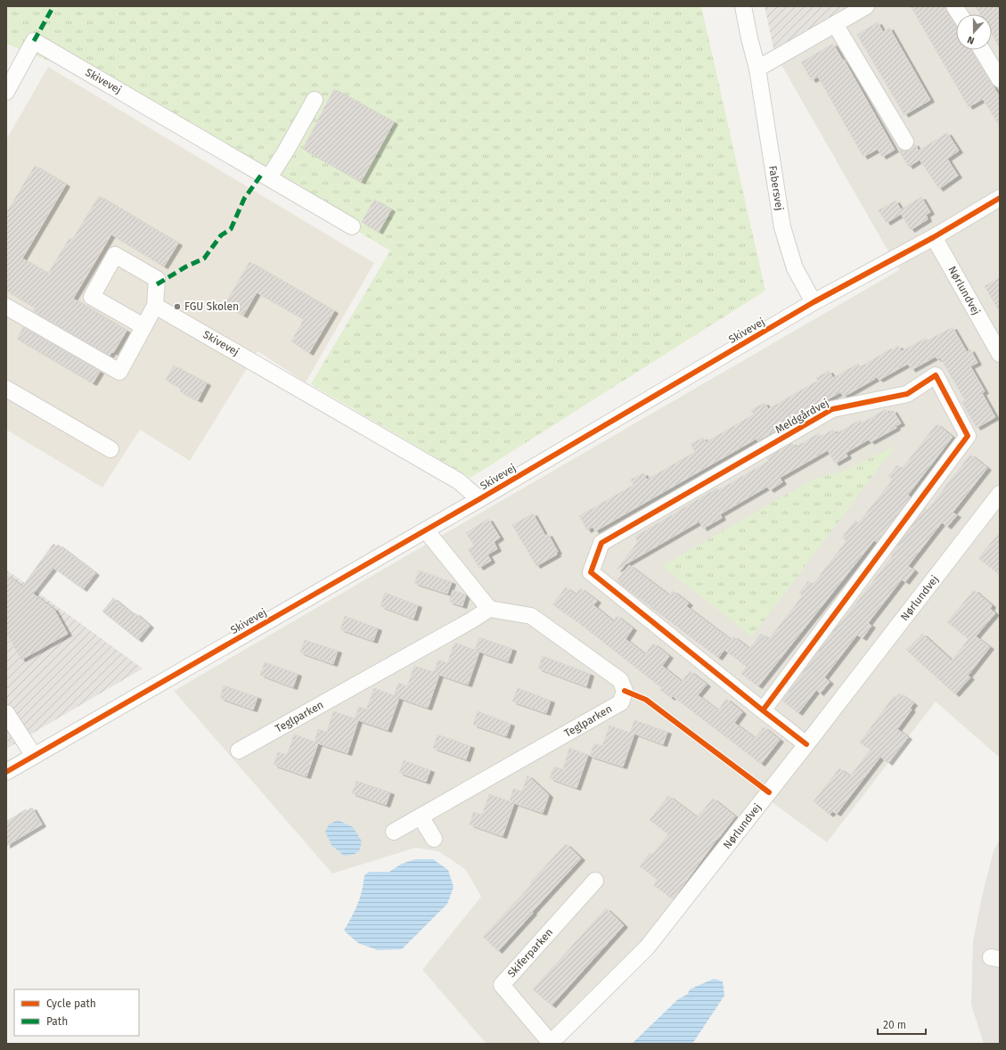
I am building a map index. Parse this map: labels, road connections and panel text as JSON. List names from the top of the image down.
{
  "streets": {
    "street": [
      "Skivevej",
      "Fabersvej",
      "Nørlundvej",
      "Meldgårdvej",
      "Teglparken",
      "Skiferparken"
    ]
  },
  "crossings": [
    ["Skivevej", "Fabersvej"],
    ["Skivevej", "Nørlundvej"],
    ["Nørlundvej", "Meldgårdvej"],
    ["Nørlundvej", "Skiferparken"]
  ],
  "places": ["FGU Skolen"],
  "legend": ["Cycle path", "Path"],
  "scale_bar": "20 m",
  "north": "bottom"
}
